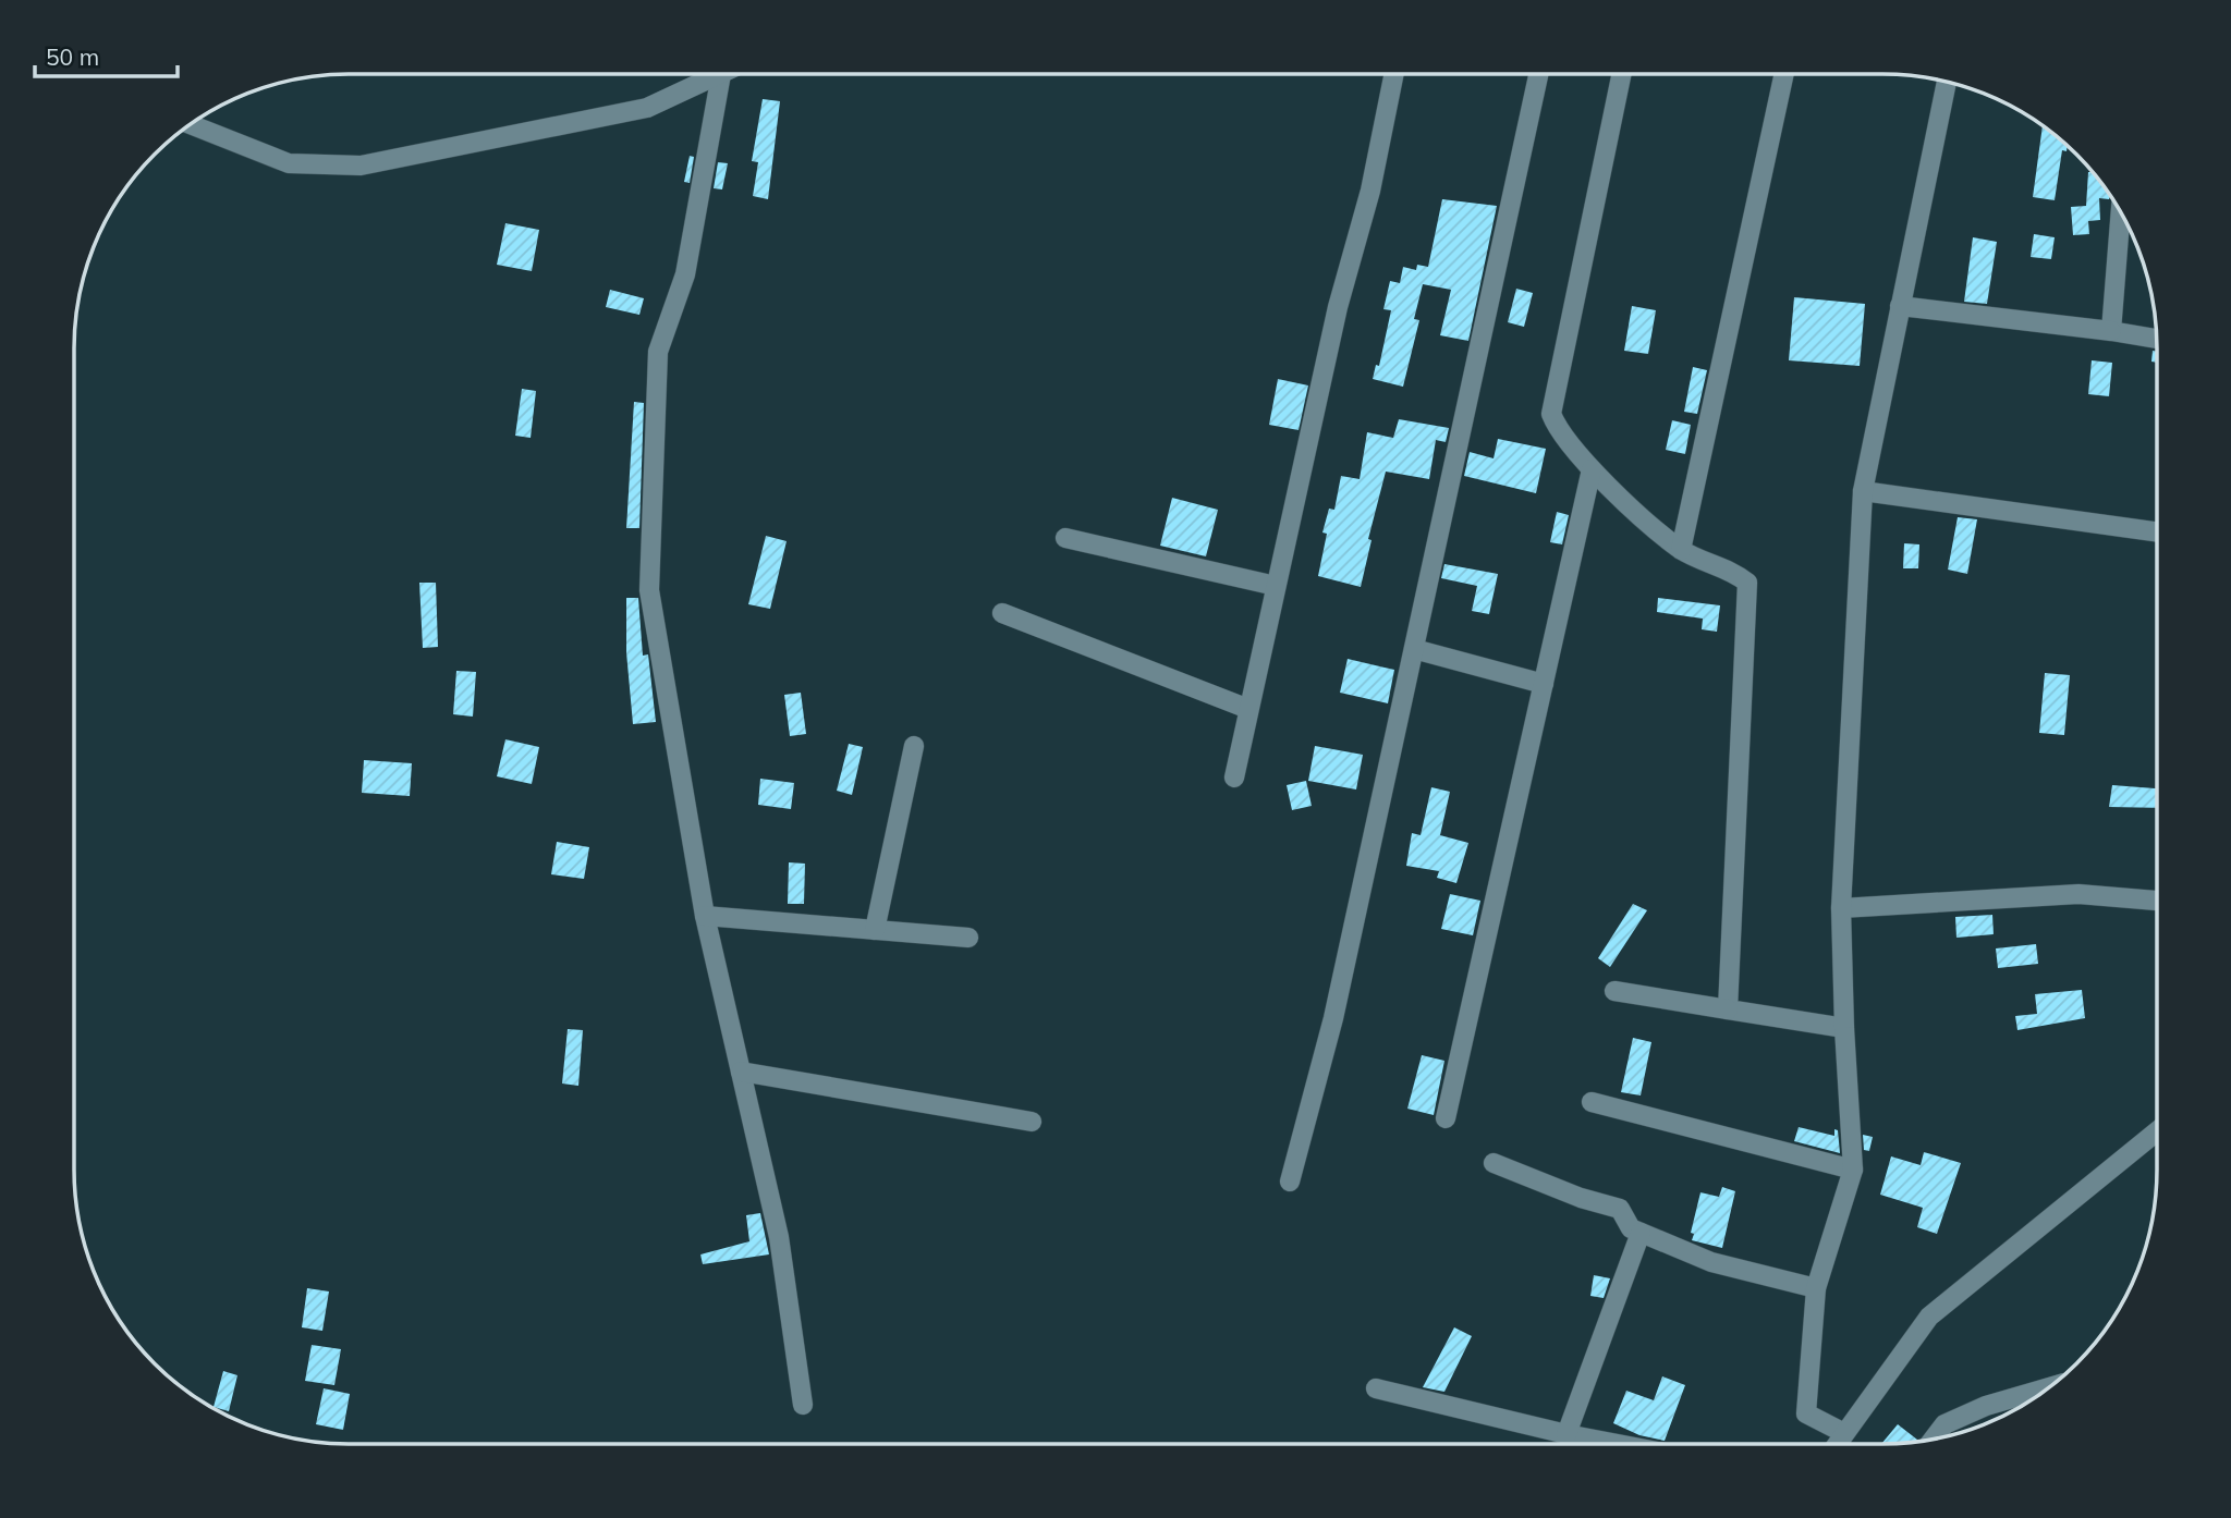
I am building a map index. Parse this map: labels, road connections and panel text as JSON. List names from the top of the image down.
{
  "scale_bar": "50 m"
}
